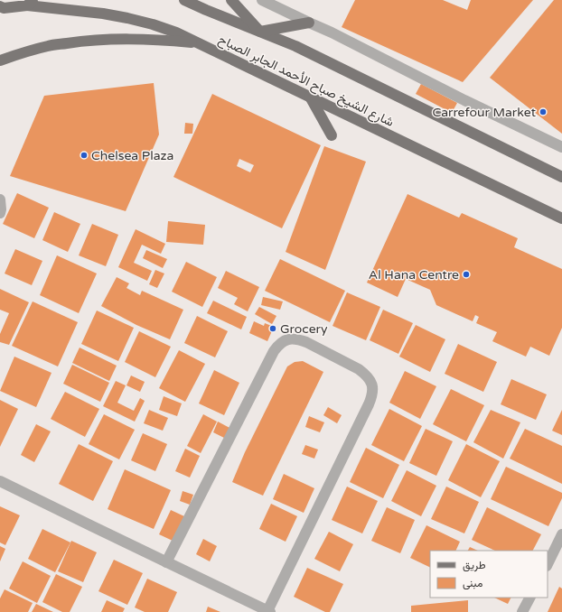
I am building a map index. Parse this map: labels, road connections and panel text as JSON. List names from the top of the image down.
{
  "streets": {
    "main road": ["شارع الشيخ صباح الأحمد الجابر الصباح"]
  },
  "places": [
    "Carrefour Market",
    "Chelsea Plaza",
    "Al Hana Centre",
    "Grocery"
  ],
  "legend": ["طريق", "مبنى"]
}
